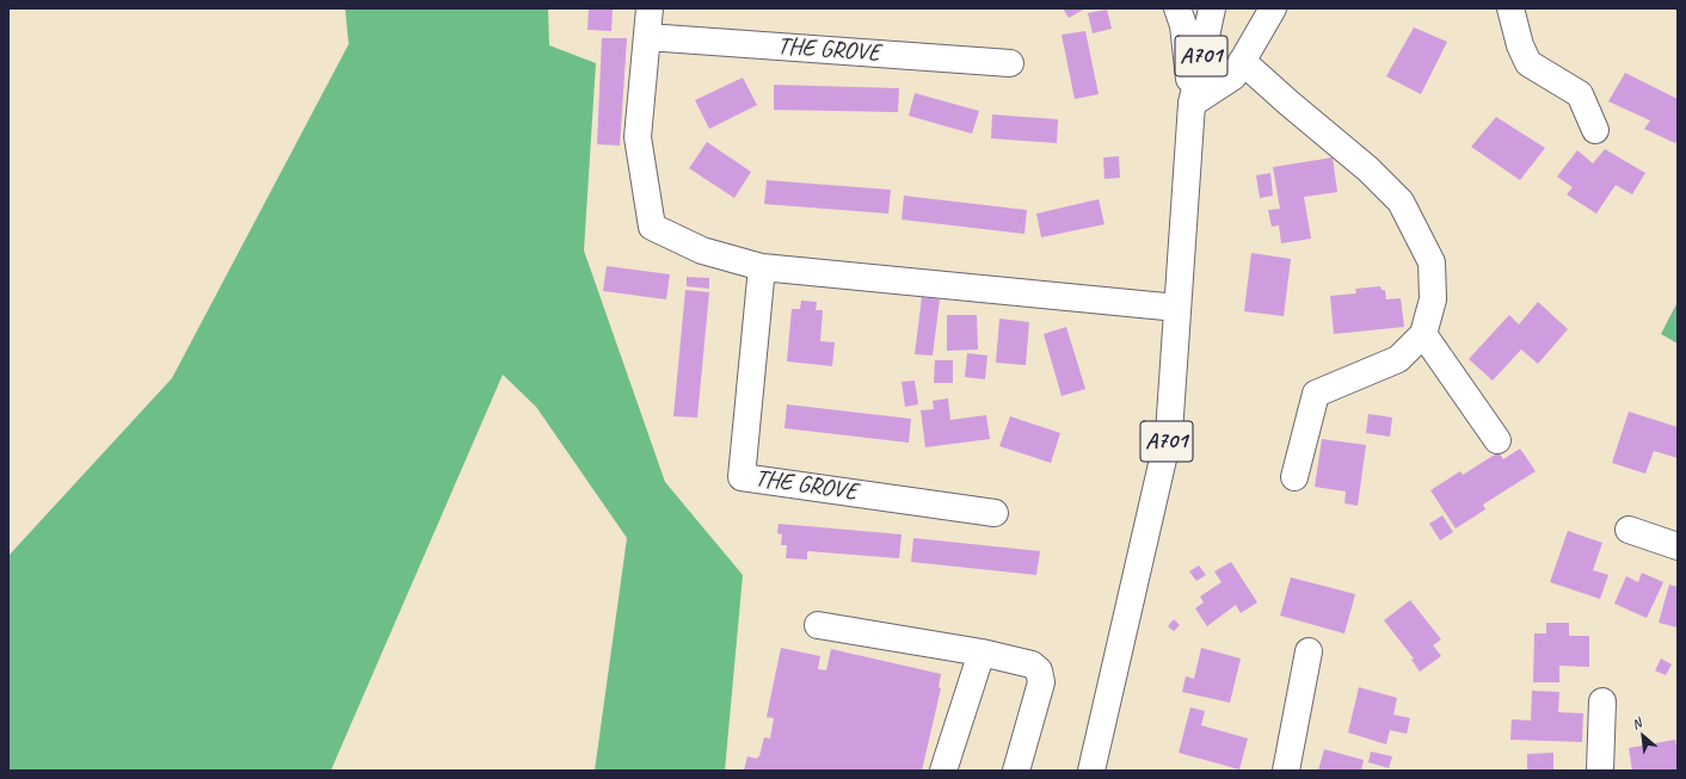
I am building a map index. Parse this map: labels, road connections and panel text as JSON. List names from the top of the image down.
{
  "streets": {
    "main road": ["THE GROVE", "A701"]
  },
  "north": "top left"
}
